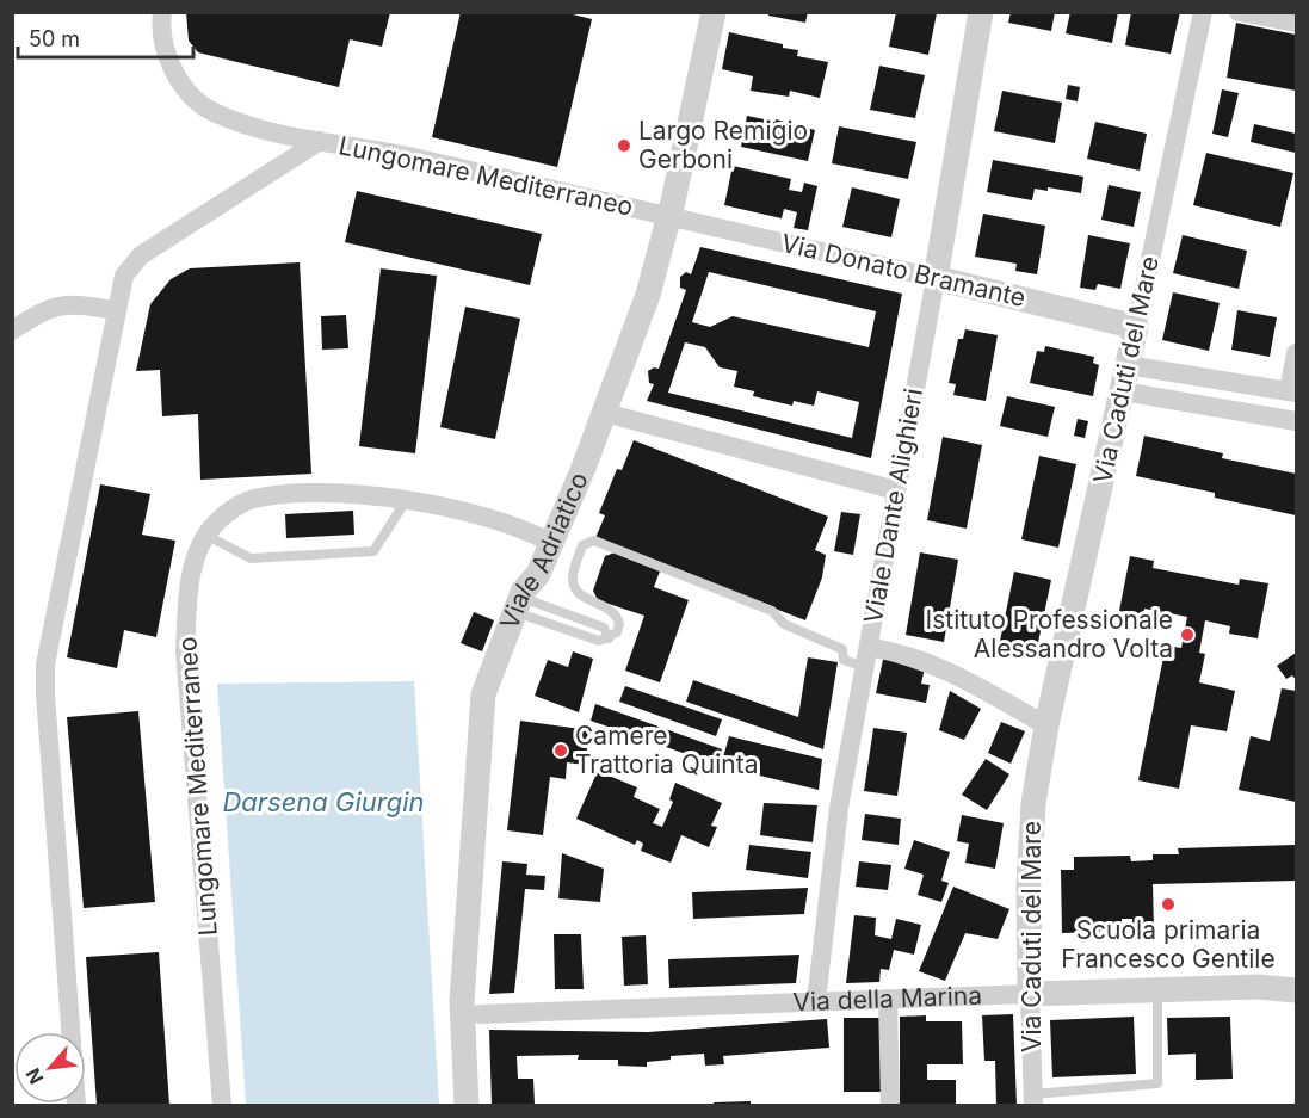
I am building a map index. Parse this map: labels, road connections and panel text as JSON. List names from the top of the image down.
{
  "streets": {
    "street": [
      "Lungomare Mediterraneo",
      "Via Donato Bramante",
      "Via Caduti del Mare",
      "Viale Dante Alighieri",
      "Viale Adriatico",
      "Via della Marina"
    ]
  },
  "crossings": [
    ["Lungomare Mediterraneo", "Via Donato Bramante"],
    ["Lungomare Mediterraneo", "Viale Adriatico"],
    ["Via Donato Bramante", "Via Caduti del Mare"],
    ["Via Donato Bramante", "Viale Dante Alighieri"],
    ["Via Donato Bramante", "Viale Adriatico"],
    ["Via Caduti del Mare", "Via della Marina"],
    ["Viale Dante Alighieri", "Via della Marina"]
  ],
  "water": ["Darsena Giurgin"],
  "places": [
    "Largo Remigio Gerboni",
    "Istituto Professionale Alessandro Volta",
    "Camere Trattoria Quinta",
    "Scuola primaria Francesco Gentile"
  ],
  "scale_bar": "50 m",
  "north": "bottom left"
}
